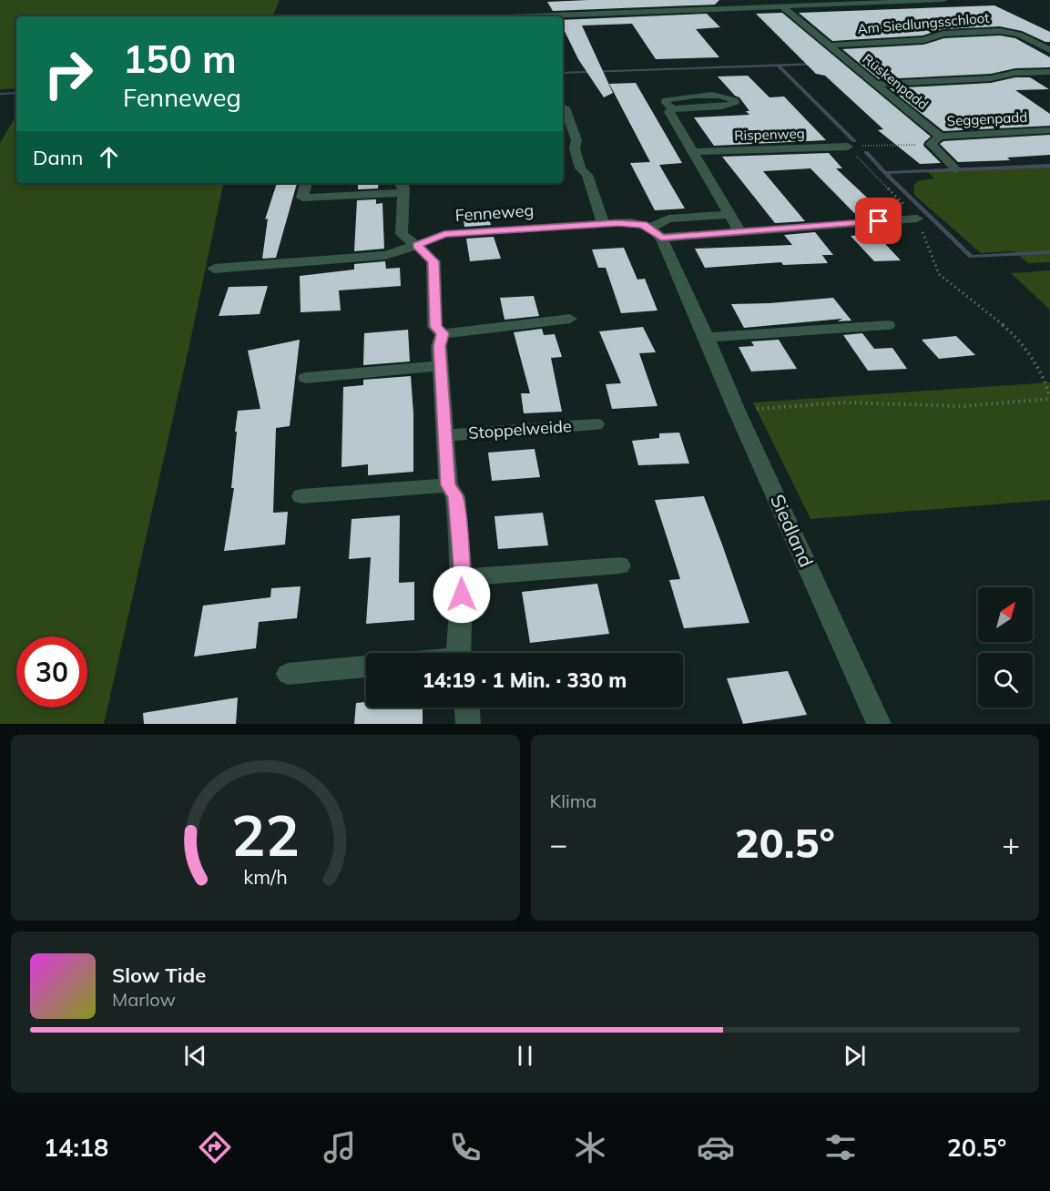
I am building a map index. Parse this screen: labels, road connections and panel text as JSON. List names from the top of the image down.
{
  "streets": {
    "street": [
      "Am Siedlungsschloot",
      "Rüskenpadd",
      "Seggenpadd",
      "Rispenweg",
      "Fenneweg",
      "Stoppelweide",
      "Siedland"
    ]
  },
  "crossings": [
    ["Am Siedlungsschloot", "Rüskenpadd"],
    ["Rüskenpadd", "Seggenpadd"],
    ["Fenneweg", "Stoppelweide"],
    ["Fenneweg", "Siedland"]
  ],
  "north": "top right",
  "page": {
    "turn": ["150 m", "Fenneweg"],
    "then": "Dann",
    "limit": "30",
    "trip": "14:19 · 1 Min. · 330 m",
    "tile": "Klima",
    "heat": ["−", "20.5°", "+"],
    "song": ["Slow Tide", "Marlow"],
    "tabs": ["14:18", "20.5°"],
    "gauge": ["22", "km/h"]
  }
}
